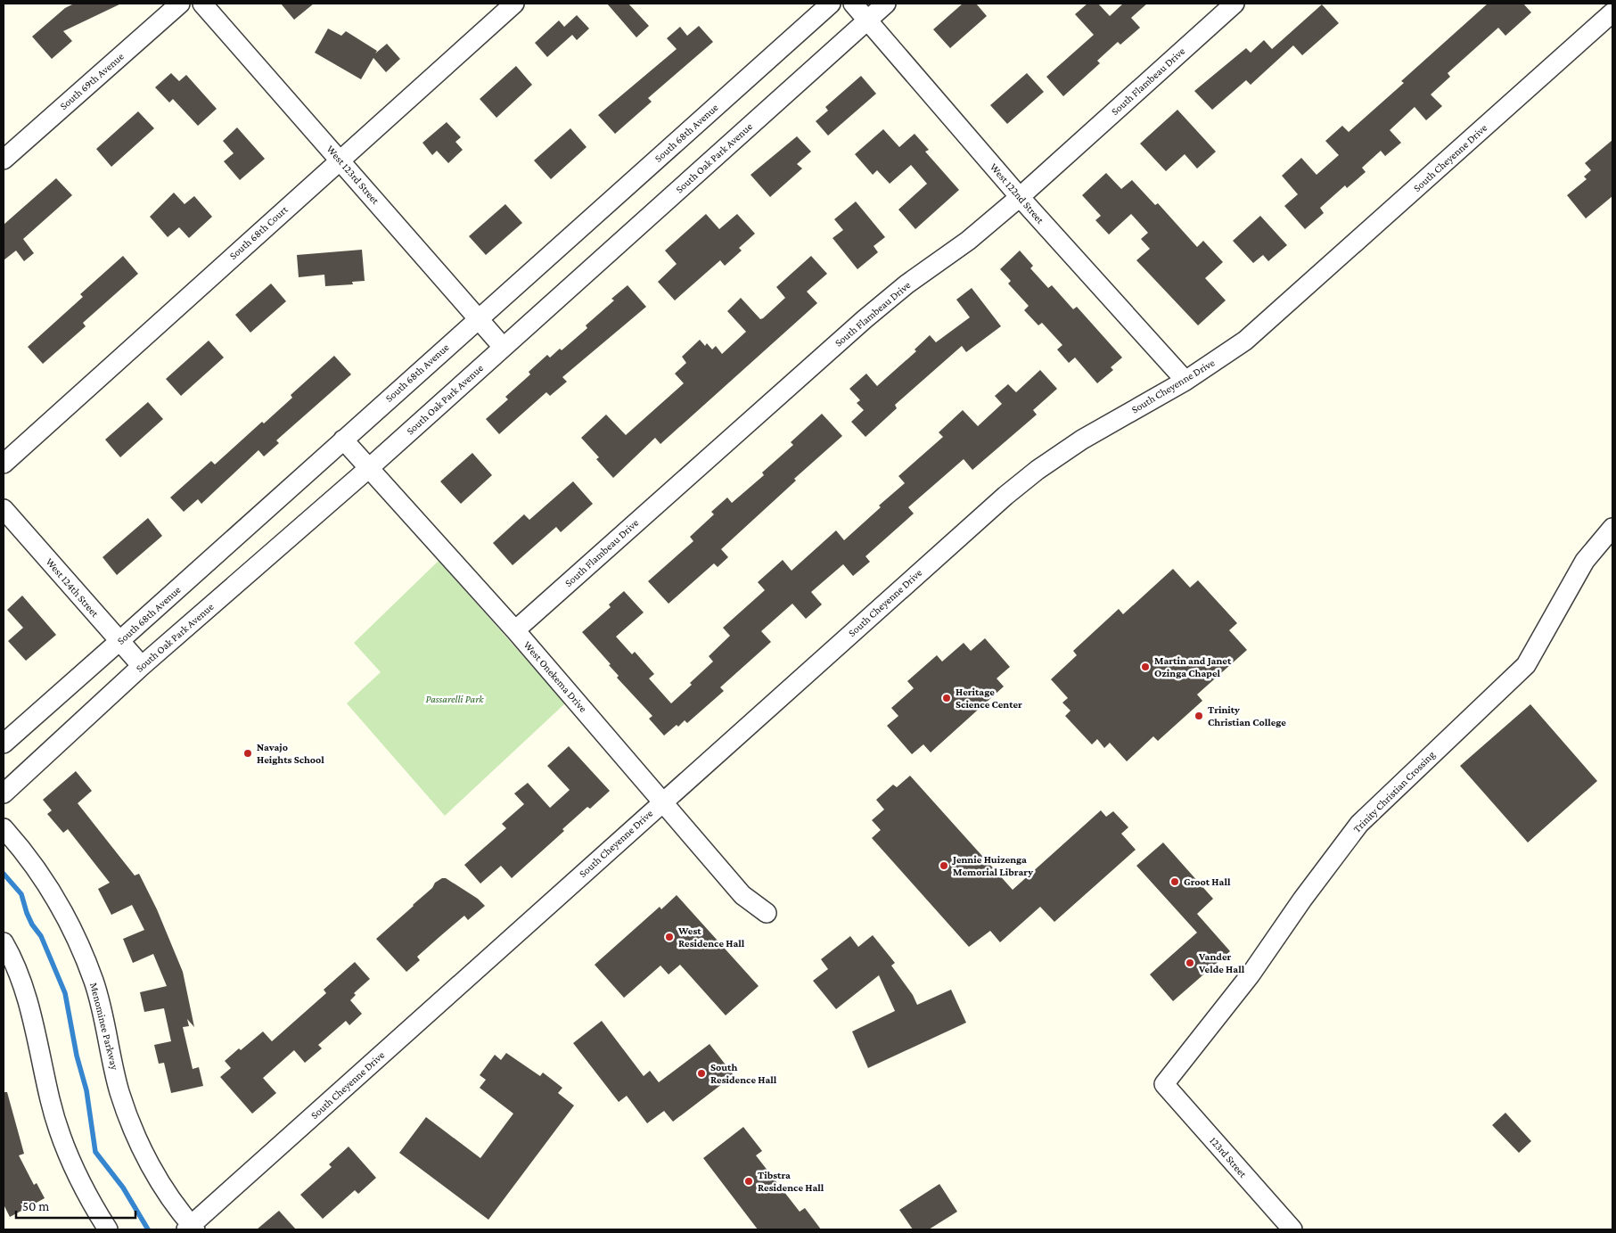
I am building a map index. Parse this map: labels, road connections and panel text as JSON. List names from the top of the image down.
{
  "streets": {
    "street": [
      "South 69th Avenue",
      "South Flambeau Drive",
      "South 68th Avenue",
      "South Oak Park Avenue",
      "South Cheyenne Drive",
      "West 123rd Street",
      "West 122nd Street",
      "South 68th Court",
      "West 124th Street",
      "West Onekema Drive",
      "Trinity Christian Crossing",
      "Menominee Parkway",
      "123rd Street"
    ]
  },
  "crossings": [
    ["South Flambeau Drive", "West 122nd Street"],
    ["South Flambeau Drive", "West Onekema Drive"],
    ["South 68th Avenue", "West 123rd Street"],
    ["South 68th Avenue", "West 124th Street"],
    ["South 68th Avenue", "West Onekema Drive"],
    ["South Oak Park Avenue", "West 123rd Street"],
    ["South Oak Park Avenue", "West 122nd Street"],
    ["South Oak Park Avenue", "West 124th Street"],
    ["South Oak Park Avenue", "West Onekema Drive"],
    ["South Cheyenne Drive", "West 122nd Street"],
    ["South Cheyenne Drive", "West Onekema Drive"],
    ["South Cheyenne Drive", "Menominee Parkway"],
    ["West 123rd Street", "South 68th Court"],
    ["Trinity Christian Crossing", "123rd Street"]
  ],
  "parks": ["Passarelli Park"],
  "places": [
    "Martin and Janet Ozinga Chapel",
    "Heritage Science Center",
    "Trinity Christian College",
    "Navajo Heights School",
    "Jennie Huizenga Memorial Library",
    "Groot Hall",
    "West Residence Hall",
    "Vander Velde Hall",
    "South Residence Hall",
    "Tibstra Residence Hall"
  ],
  "scale_bar": "50 m"
}
